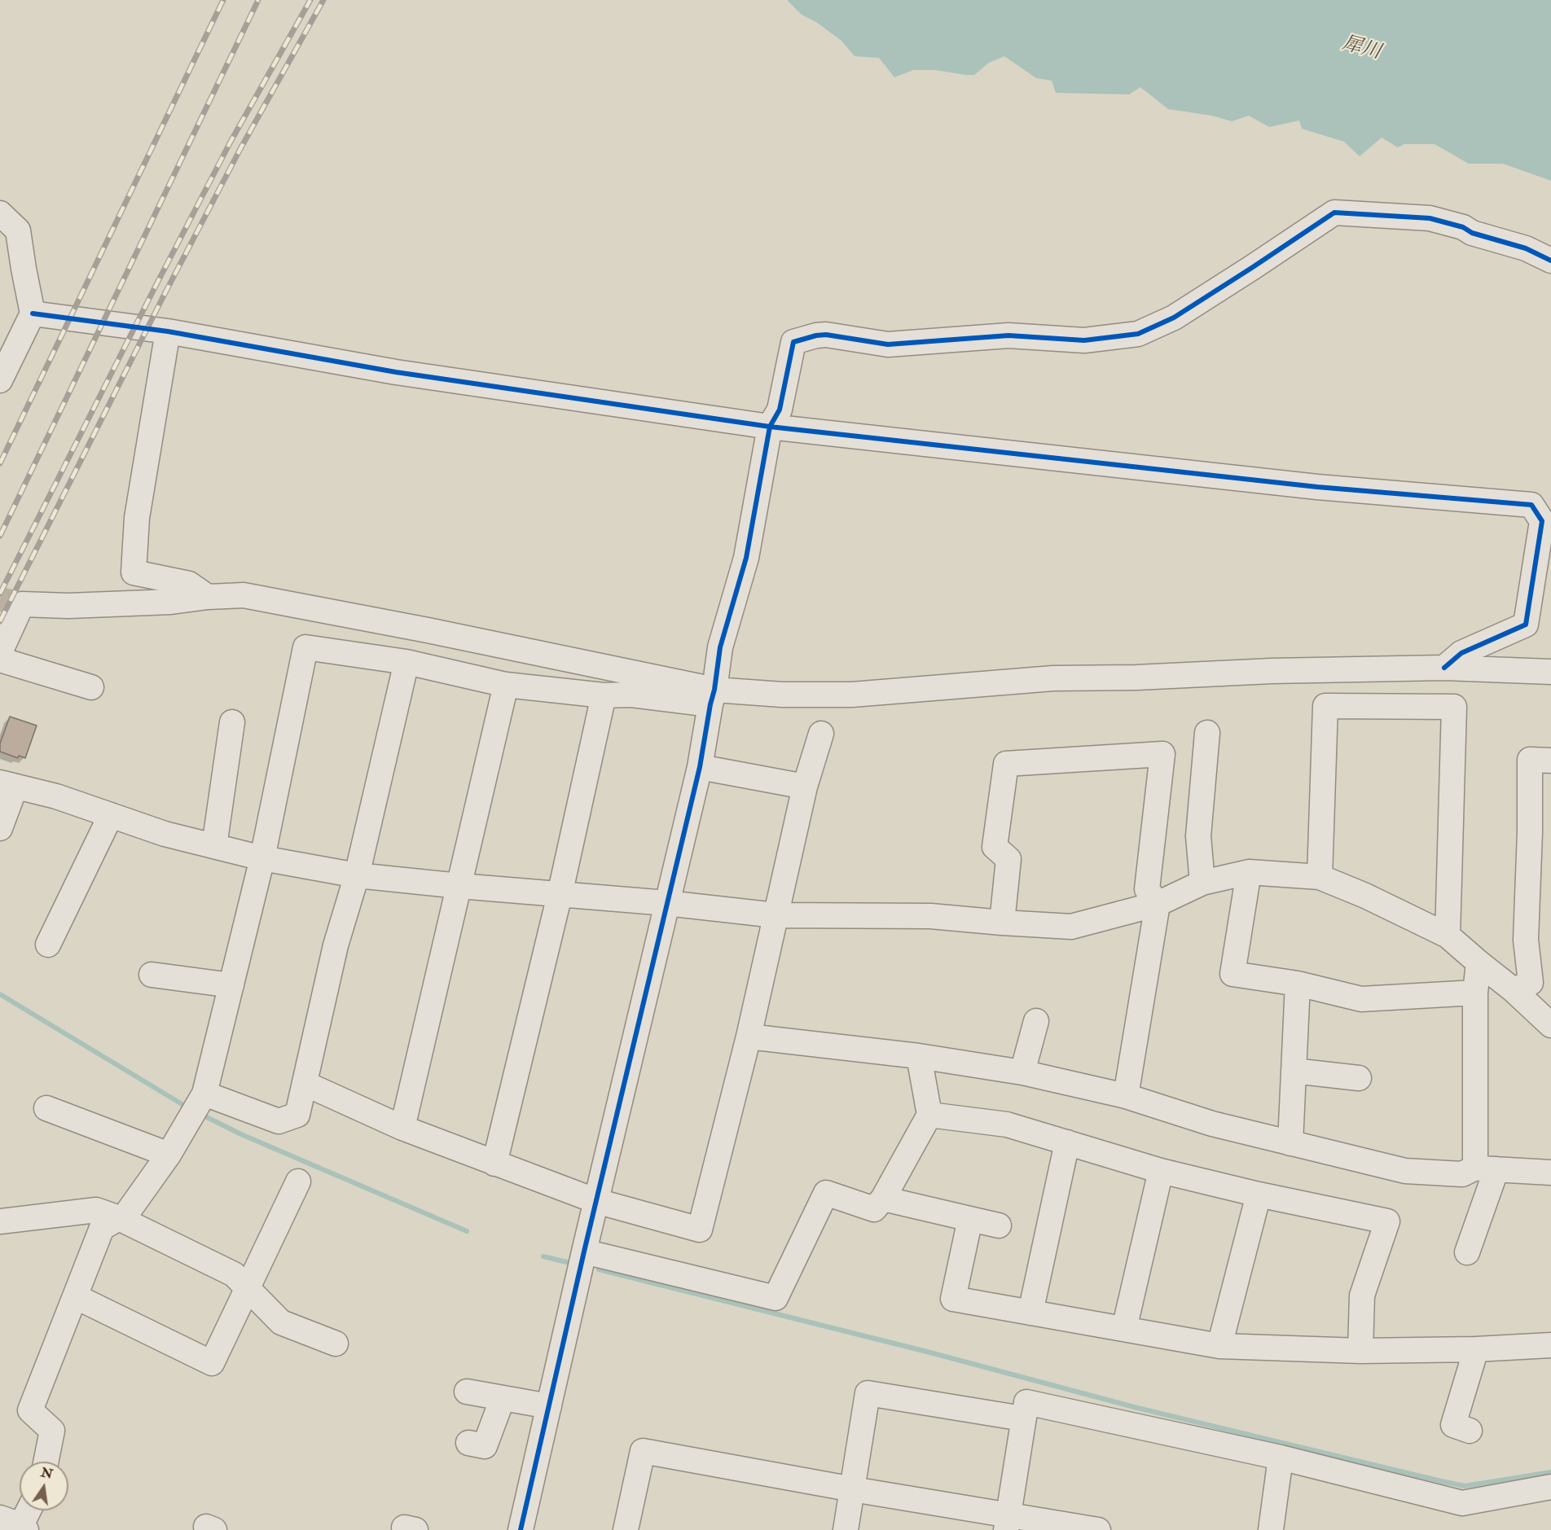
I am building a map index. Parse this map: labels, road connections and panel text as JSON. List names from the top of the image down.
{
  "water": ["犀川"],
  "north": "top"
}
